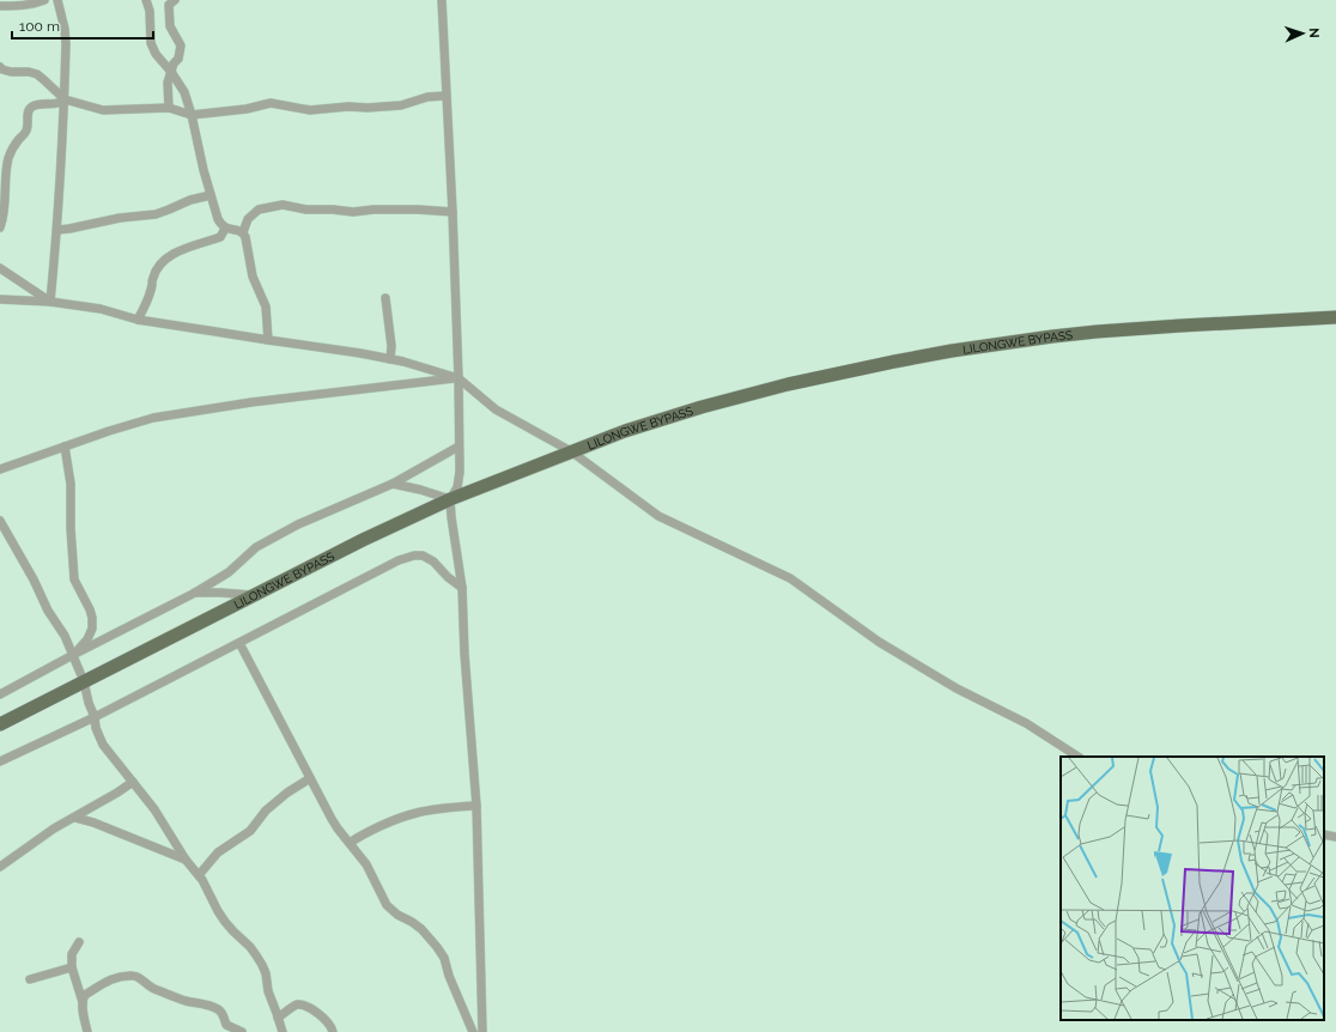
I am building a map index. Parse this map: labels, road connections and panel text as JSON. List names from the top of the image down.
{
  "streets": {
    "main road": ["LILONGWE BYPASS"]
  },
  "scale_bar": "100 m",
  "north": "right"
}
